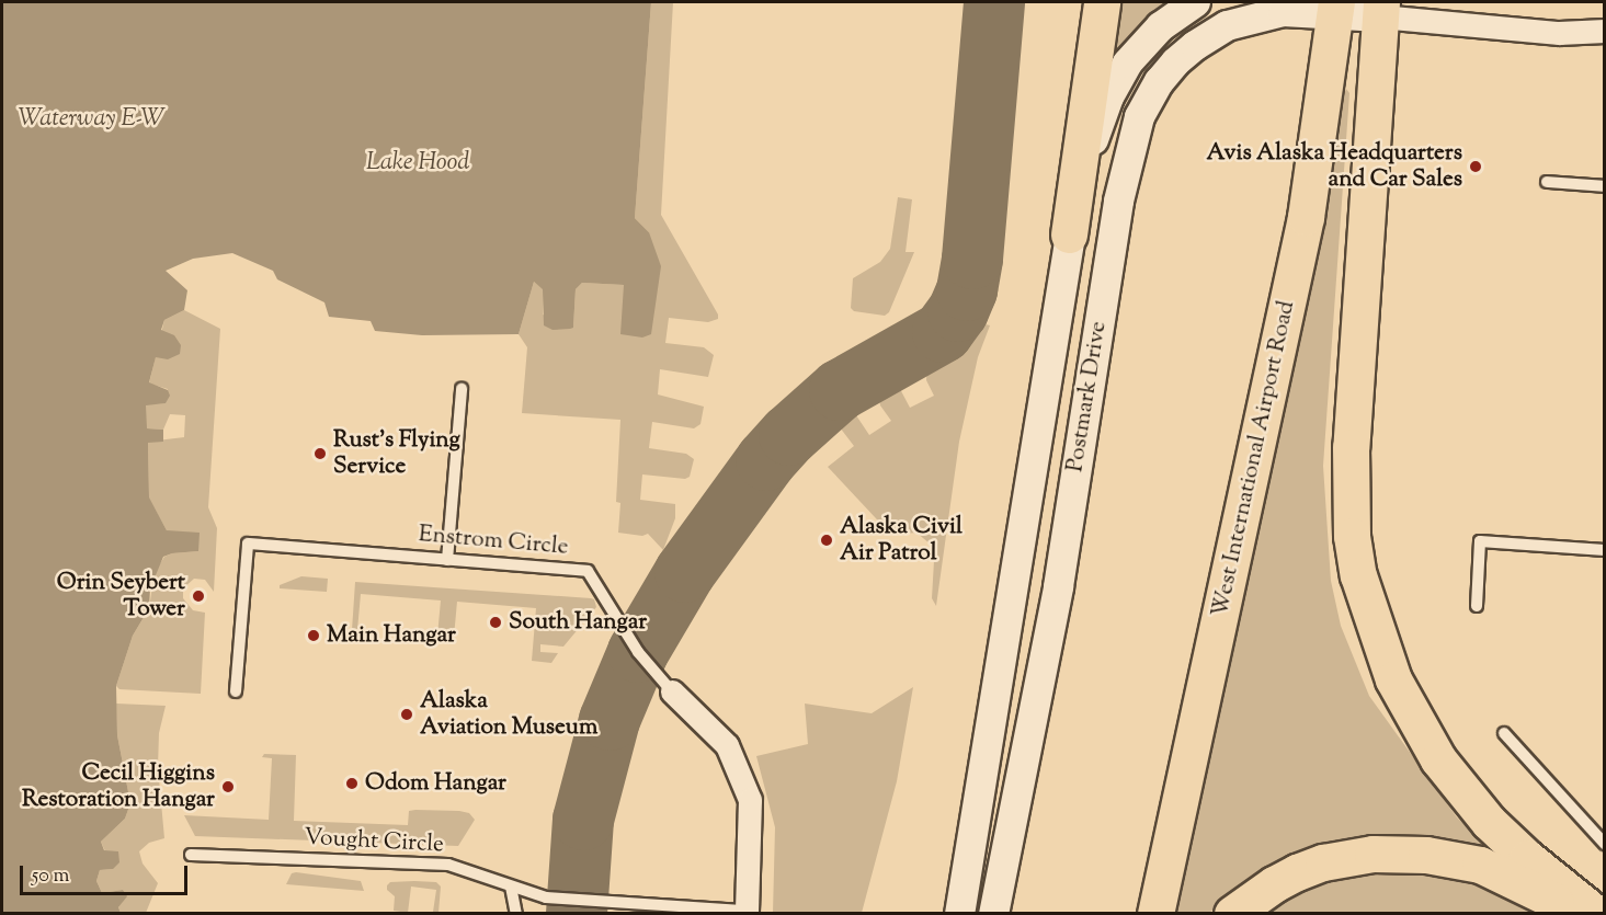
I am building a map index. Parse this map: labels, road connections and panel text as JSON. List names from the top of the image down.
{
  "streets": {
    "main road": ["West International Airport Road"],
    "street": ["Postmark Drive"],
    "lane": ["Enstrom Circle", "Vought Circle"]
  },
  "crossings": [
    ["Postmark Drive", "West International Airport Road"]
  ],
  "water": ["Waterway E-W", "Lake Hood"],
  "places": [
    "Avis Alaska Headquarters and Car Sales",
    "Rust's Flying Service",
    "Alaska Civil Air Patrol",
    "Orin Seybert Tower",
    "South Hangar",
    "Main Hangar",
    "Alaska Aviation Museum",
    "Odom Hangar",
    "Cecil Higgins Restoration Hangar"
  ],
  "scale_bar": "50 m"
}
